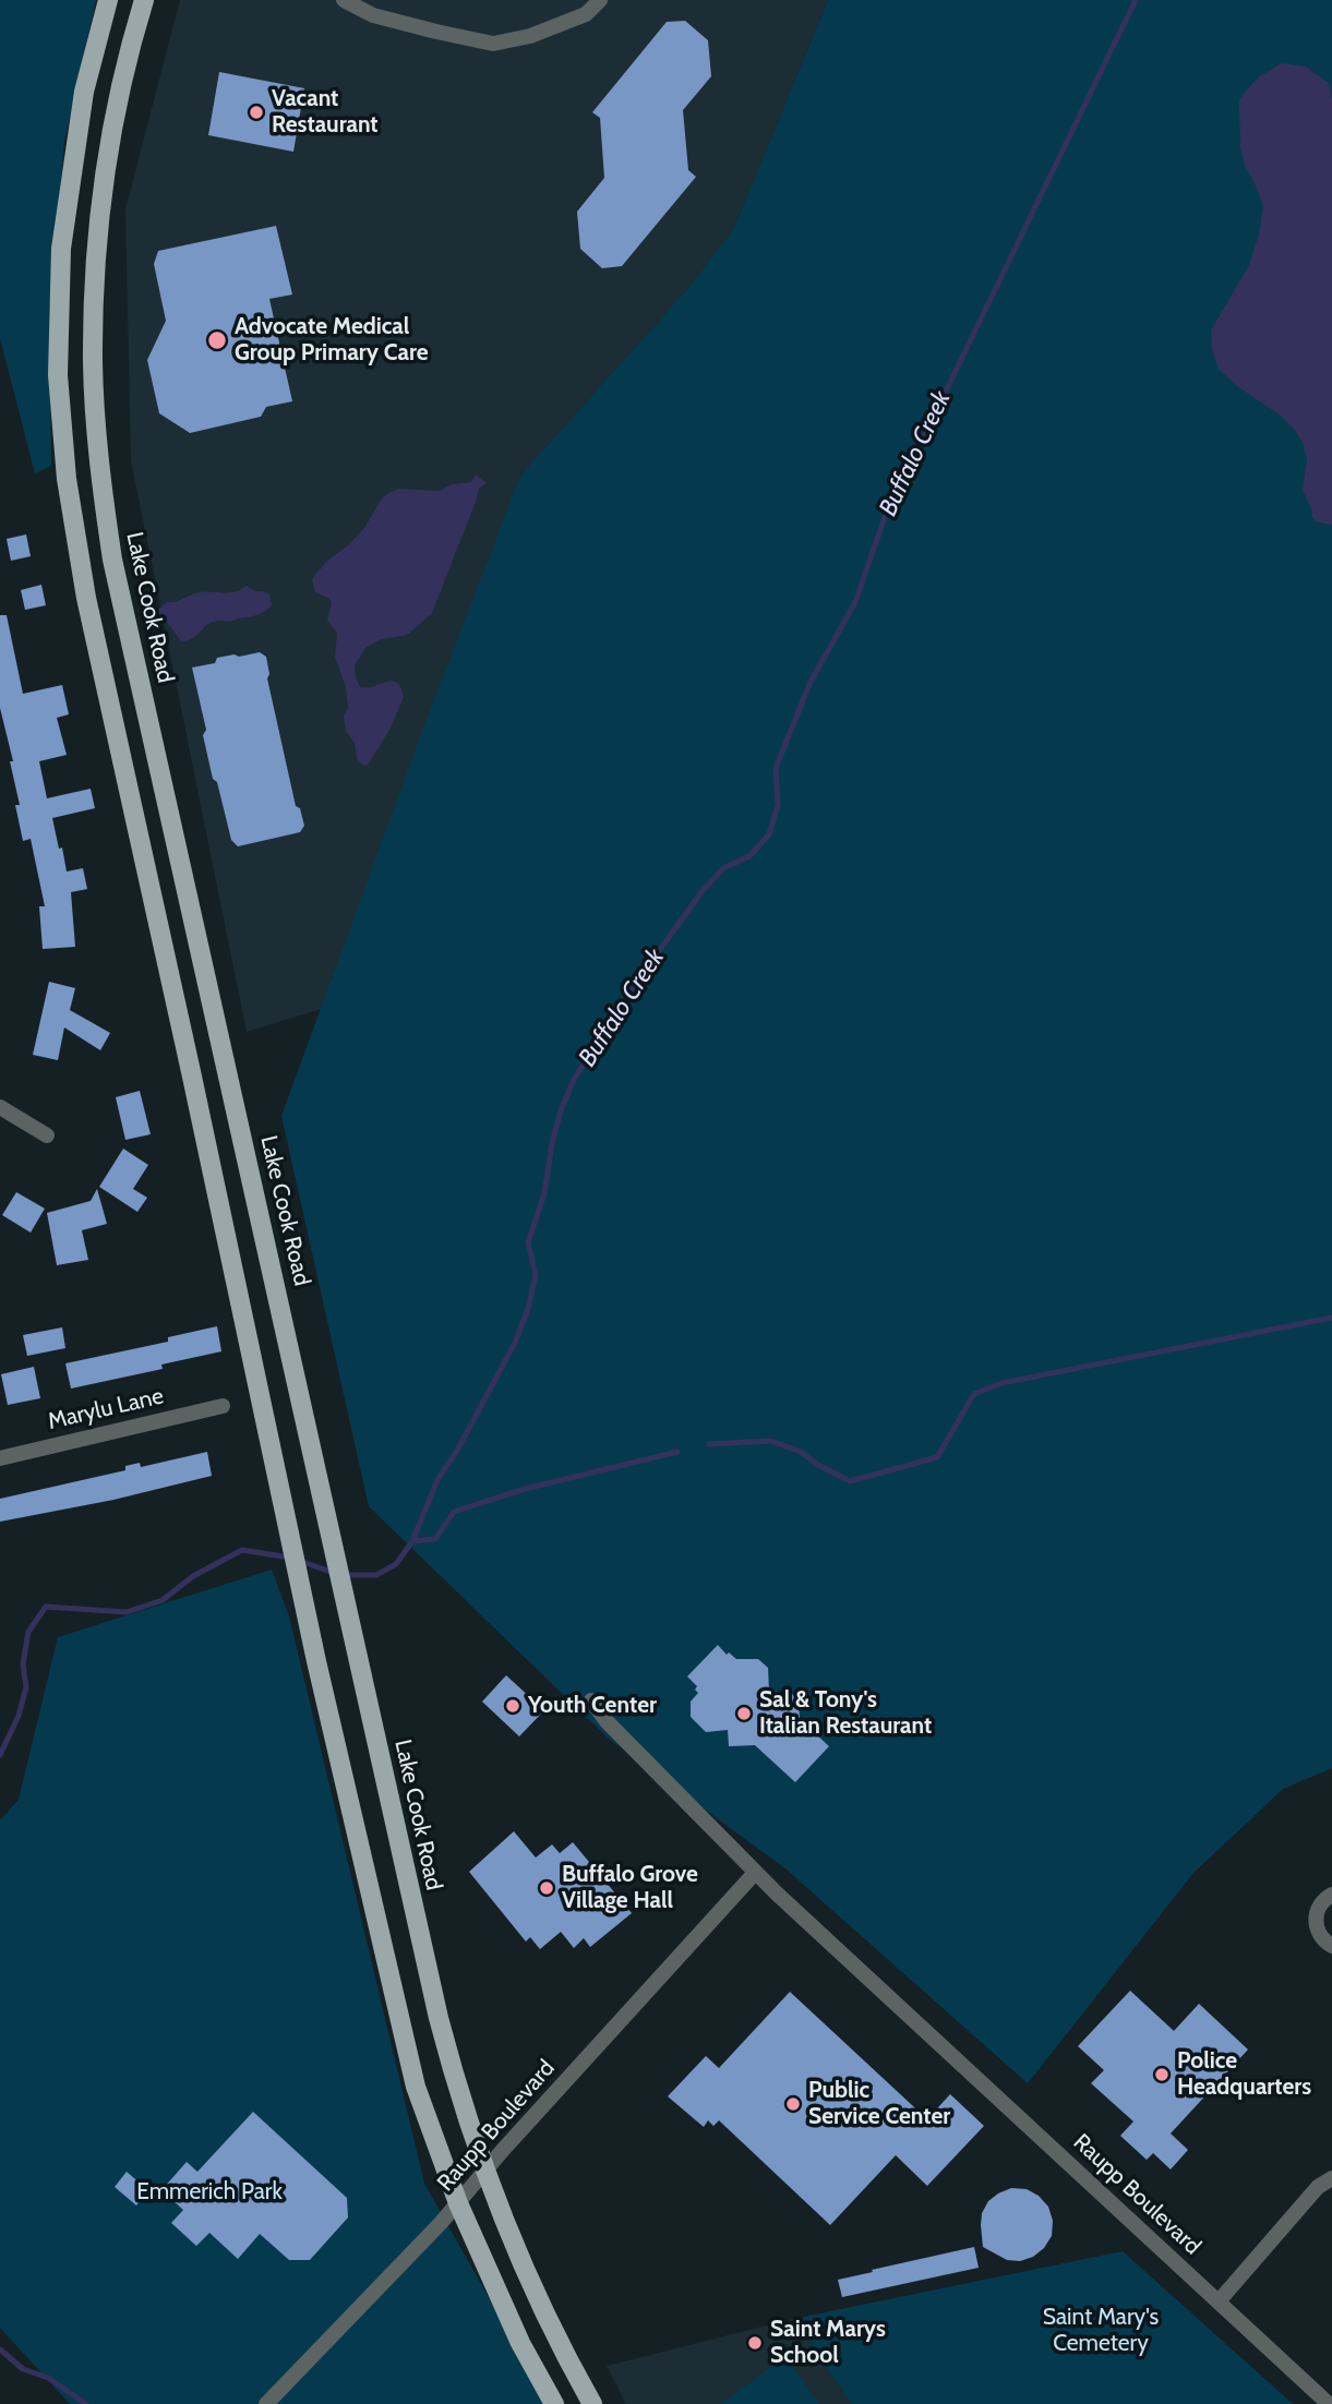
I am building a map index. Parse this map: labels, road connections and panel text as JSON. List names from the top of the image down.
{
  "streets": {
    "main road": ["Lake Cook Road"],
    "street": ["Marylu Lane", "Raupp Boulevard"]
  },
  "crossings": [
    ["Lake Cook Road", "Raupp Boulevard"]
  ],
  "water": ["Buffalo Creek"],
  "parks": ["Emmerich Park", "Saint Mary's Cemetery"],
  "places": [
    "Vacant Restaurant",
    "Advocate Medical Group Primary Care",
    "Youth Center",
    "Sal & Tony's Italian Restaurant",
    "Buffalo Grove Village Hall",
    "Police Headquarters",
    "Public Service Center",
    "Saint Marys School"
  ]
}
